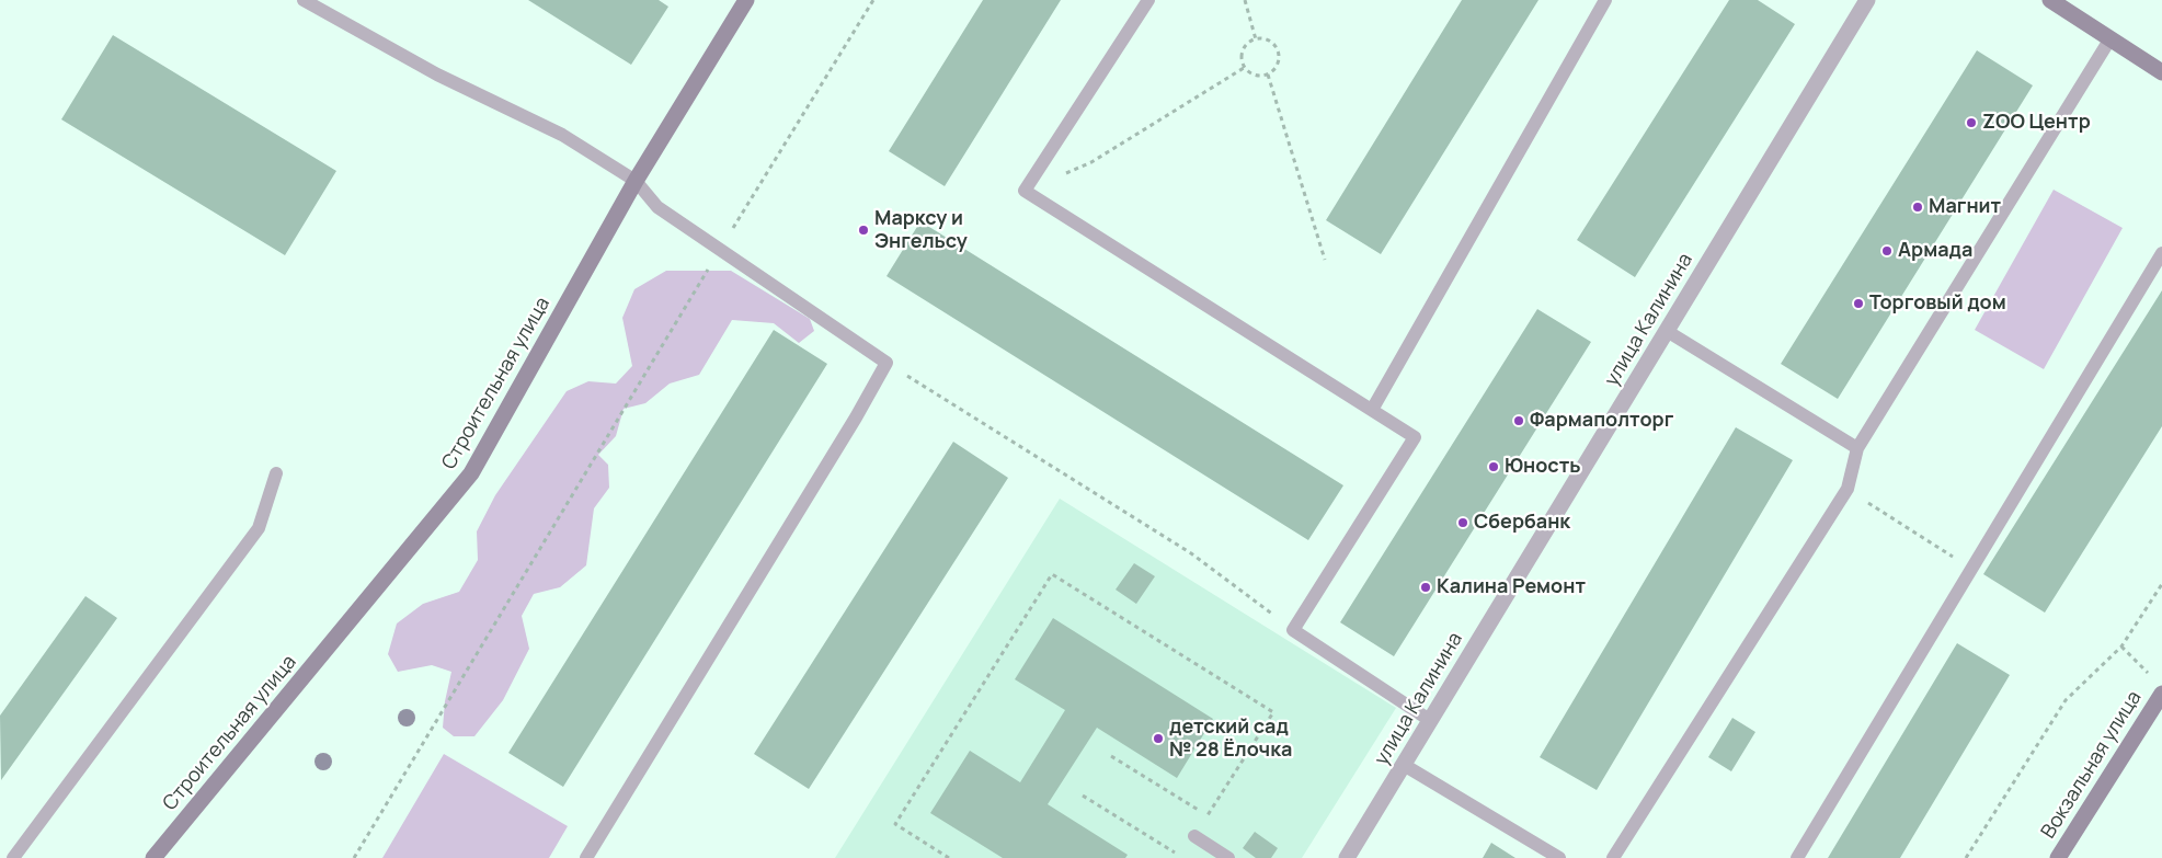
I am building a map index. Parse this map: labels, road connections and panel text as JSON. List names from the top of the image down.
{
  "streets": {
    "street": ["улица Калинина", "Строительная улица", "Вокзальная улица"]
  },
  "places": [
    "ZOO Центр",
    "Магнит",
    "Марксу и Энгельсу",
    "Армада",
    "Торговый дом",
    "Фармаполторг",
    "Юность",
    "Сбербанк",
    "Калина Ремонт",
    "детский сад № 28 Ёлочка"
  ]
}
